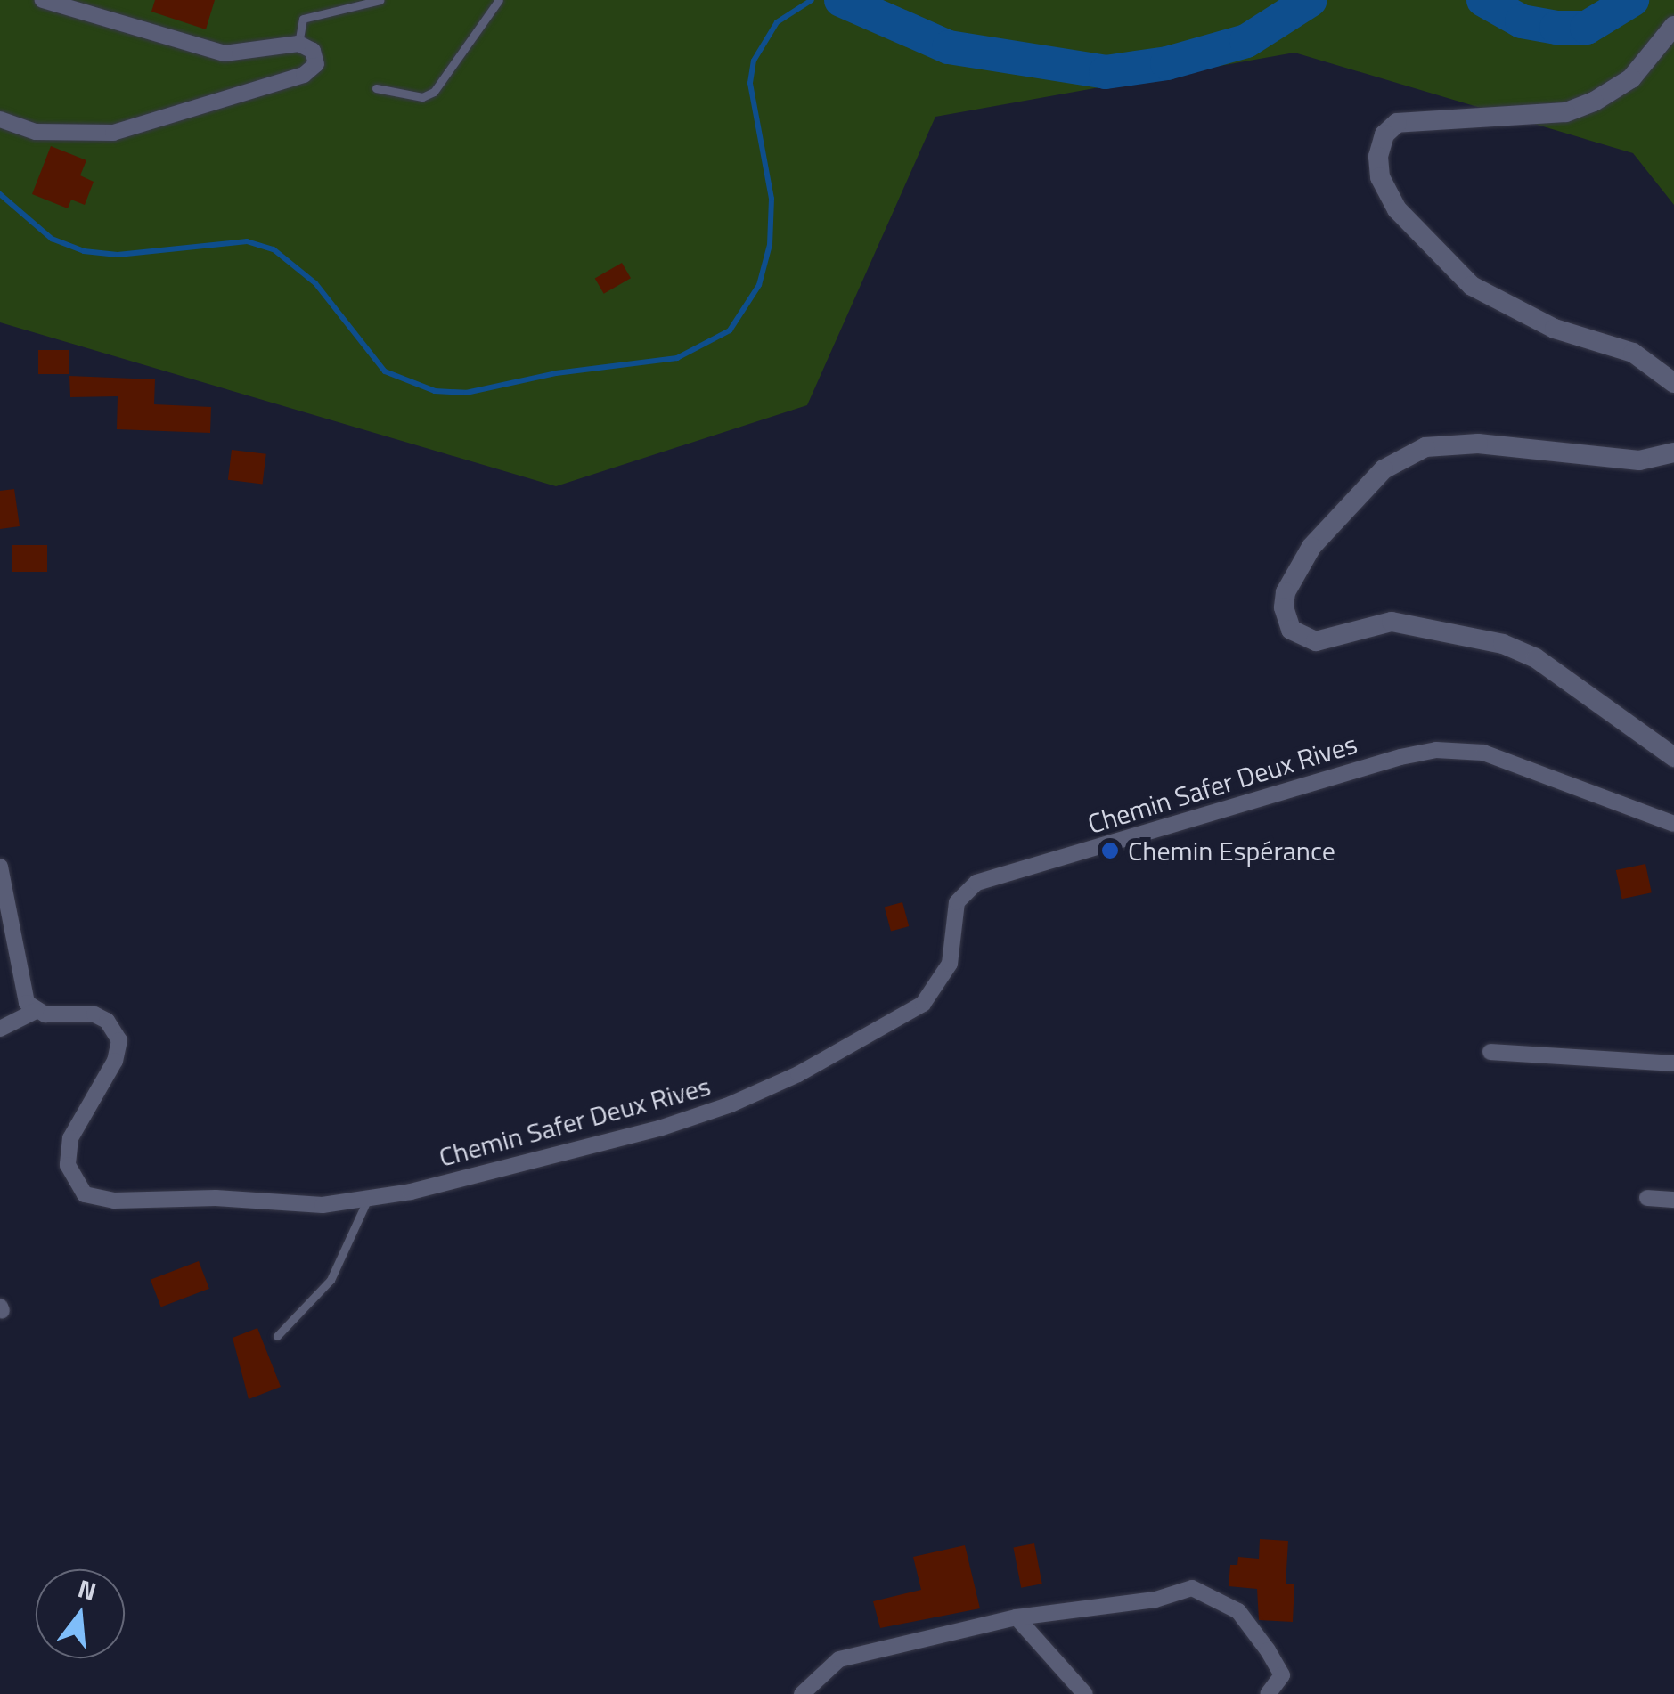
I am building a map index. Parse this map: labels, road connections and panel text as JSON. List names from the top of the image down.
{
  "streets": {
    "street": ["Chemin Safer Deux Rives"]
  },
  "places": ["Chemin Espérance"],
  "north": "top"
}
